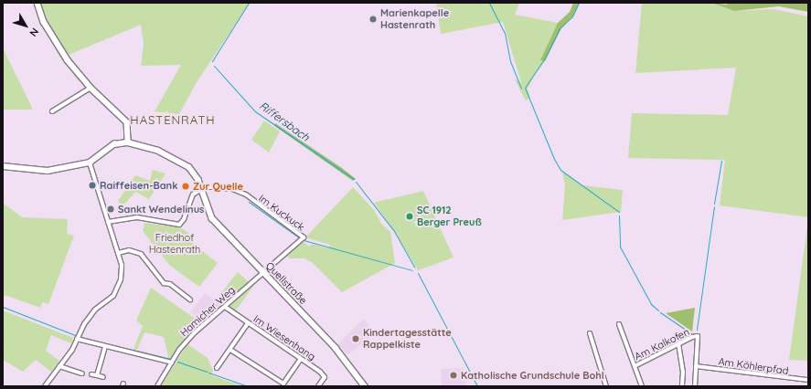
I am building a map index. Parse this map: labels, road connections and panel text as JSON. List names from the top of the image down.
{
  "streets": {
    "main road": ["Quellstraße"],
    "street": [
      "Im Kuckuck",
      "Hamicher Weg",
      "Im Wiesenhang",
      "Am Kalkofen",
      "Am Köhlerpfad"
    ]
  },
  "crossings": [
    ["Im Kuckuck", "Quellstraße"],
    ["Im Kuckuck", "Hamicher Weg"],
    ["Quellstraße", "Hamicher Weg"],
    ["Hamicher Weg", "Im Wiesenhang"],
    ["Am Kalkofen", "Am Köhlerpfad"]
  ],
  "districts": ["HASTENRATH"],
  "water": ["Riffersbach"],
  "parks": ["Friedhof Hastenrath"],
  "places": [
    "Marienkapelle Hastenrath",
    "Raiffeisen-Bank",
    "Zur Quelle",
    "Sankt Wendelinus",
    "SC 1912 Berger Preuß",
    "Kindertagesstätte Rappelkiste",
    "Katholische Grundschule Bohl"
  ],
  "north": "bottom right"
}
